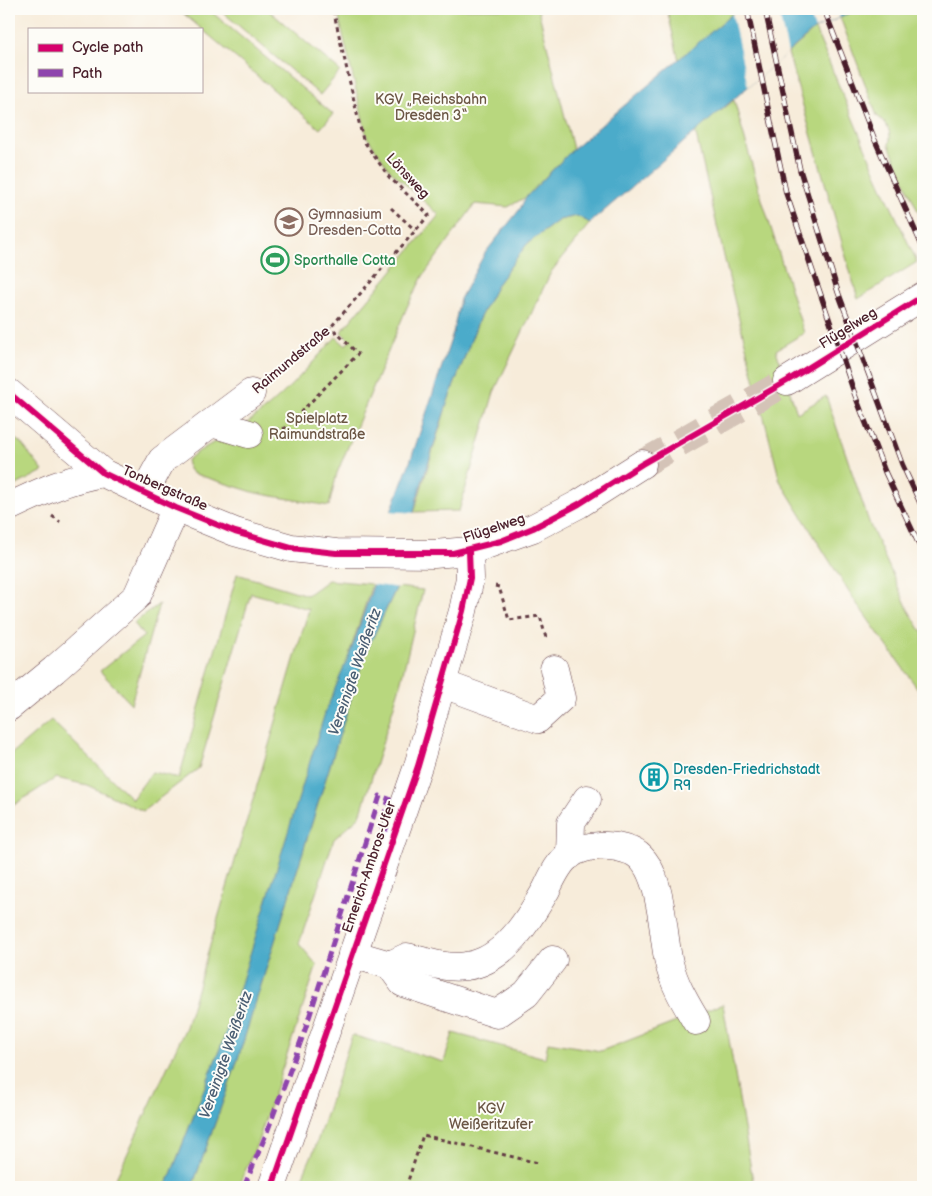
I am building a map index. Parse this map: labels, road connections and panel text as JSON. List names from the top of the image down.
{
  "streets": {
    "main road": [
      "Flügelweg",
      "Raimundstraße",
      "Tonbergstraße",
      "Emerich-Ambros-Ufer"
    ],
    "path": ["Lönsweg"]
  },
  "crossings": [
    ["Lönsweg", "Raimundstraße"],
    ["Flügelweg", "Tonbergstraße"],
    ["Flügelweg", "Emerich-Ambros-Ufer"],
    ["Raimundstraße", "Tonbergstraße"]
  ],
  "water": ["Vereinigte Weißeritz"],
  "parks": ["KGV „Reichsbahn Dresden 3“", "Spielplatz Raimundstraße", "KGV Weißeritzufer"],
  "places": {
    "school or university": ["Gymnasium Dresden-Cotta"],
    "sports": ["Sporthalle Cotta"],
    "building": ["Dresden-Friedrichstadt R9"]
  },
  "legend": ["Cycle path", "Path"]
}
